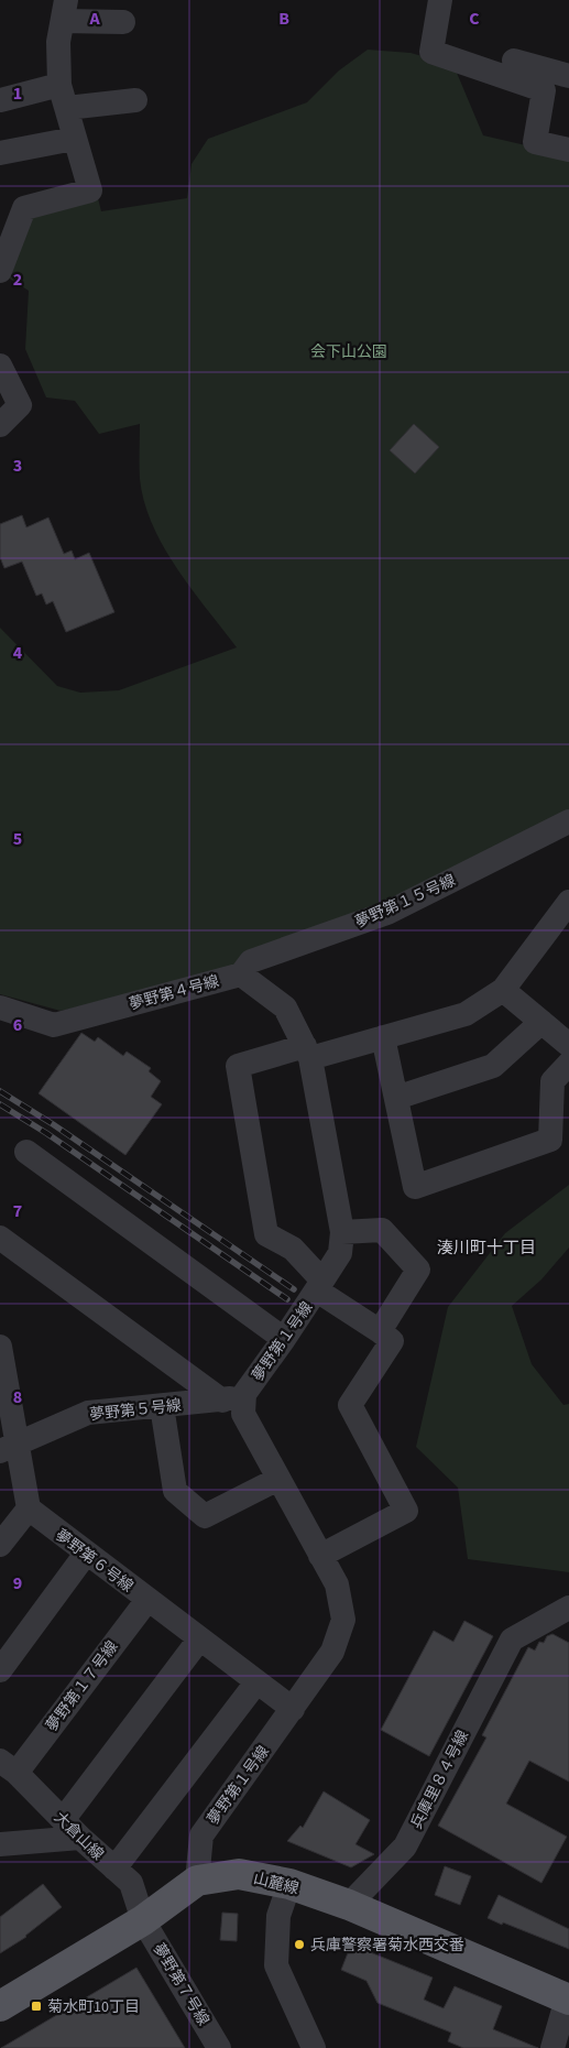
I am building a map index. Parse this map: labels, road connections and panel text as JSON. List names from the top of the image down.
{
  "streets": {
    "main road": ["山麓線"],
    "street": [
      "夢野第１５号線",
      "夢野第４号線",
      "夢野第１号線",
      "夢野第５号線",
      "夢野第６号線",
      "夢野第１７号線",
      "兵庫里８４号線",
      "大倉山線",
      "夢野第７号線"
    ]
  },
  "crossings": [
    ["夢野第１５号線", "夢野第４号線"],
    ["夢野第１号線", "夢野第５号線"],
    ["夢野第１号線", "夢野第６号線"],
    ["夢野第１号線", "山麓線"],
    ["夢野第６号線", "夢野第１７号線"],
    ["夢野第１７号線", "大倉山線"],
    ["兵庫里８４号線", "山麓線"],
    ["大倉山線", "山麓線"],
    ["大倉山線", "夢野第７号線"],
    ["山麓線", "夢野第７号線"]
  ],
  "districts": ["湊川町十丁目"],
  "parks": ["会下山公園"],
  "places": {
    "other": ["兵庫警察署菊水西交番"],
    "transit": ["菊水町10丁目"]
  },
  "grid": {
    "columns": ["A", "B", "C"],
    "rows": [
      "1",
      "2",
      "3",
      "4",
      "5",
      "6",
      "7",
      "8",
      "9"
    ]
  }
}
